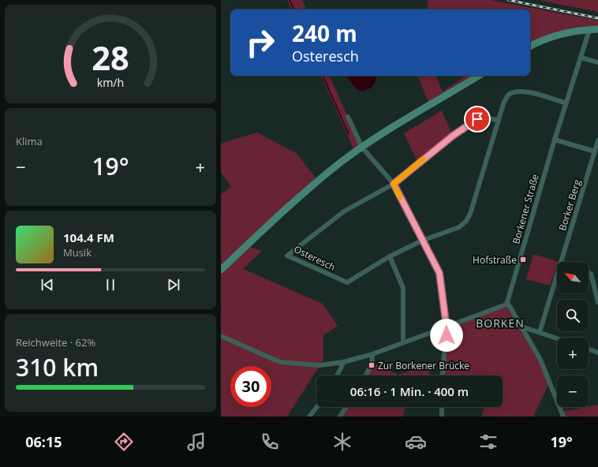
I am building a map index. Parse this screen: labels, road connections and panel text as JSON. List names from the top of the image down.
{
  "streets": {
    "street": ["Borker Berg", "Borkener Straße", "Osteresch"]
  },
  "crossings": [
    ["Borkener Straße", "Osteresch"]
  ],
  "districts": ["BORKEN"],
  "places": {
    "transit": ["Hofstraße", "Zur Borkener Brücke"]
  },
  "north": "top left",
  "page": {
    "turn": ["240 m", "Osteresch"],
    "tile": [
      "Klima",
      ["Reichweite · 62%", "310 km"]
    ],
    "heat": ["−", "19°", "+"],
    "song": ["104.4 FM", "Musik"],
    "map_buttons": ["+", "−"],
    "limit": "30",
    "trip": "06:16 · 1 Min. · 400 m",
    "tabs": ["06:15", "19°"],
    "gauge": ["28", "km/h"]
  }
}
